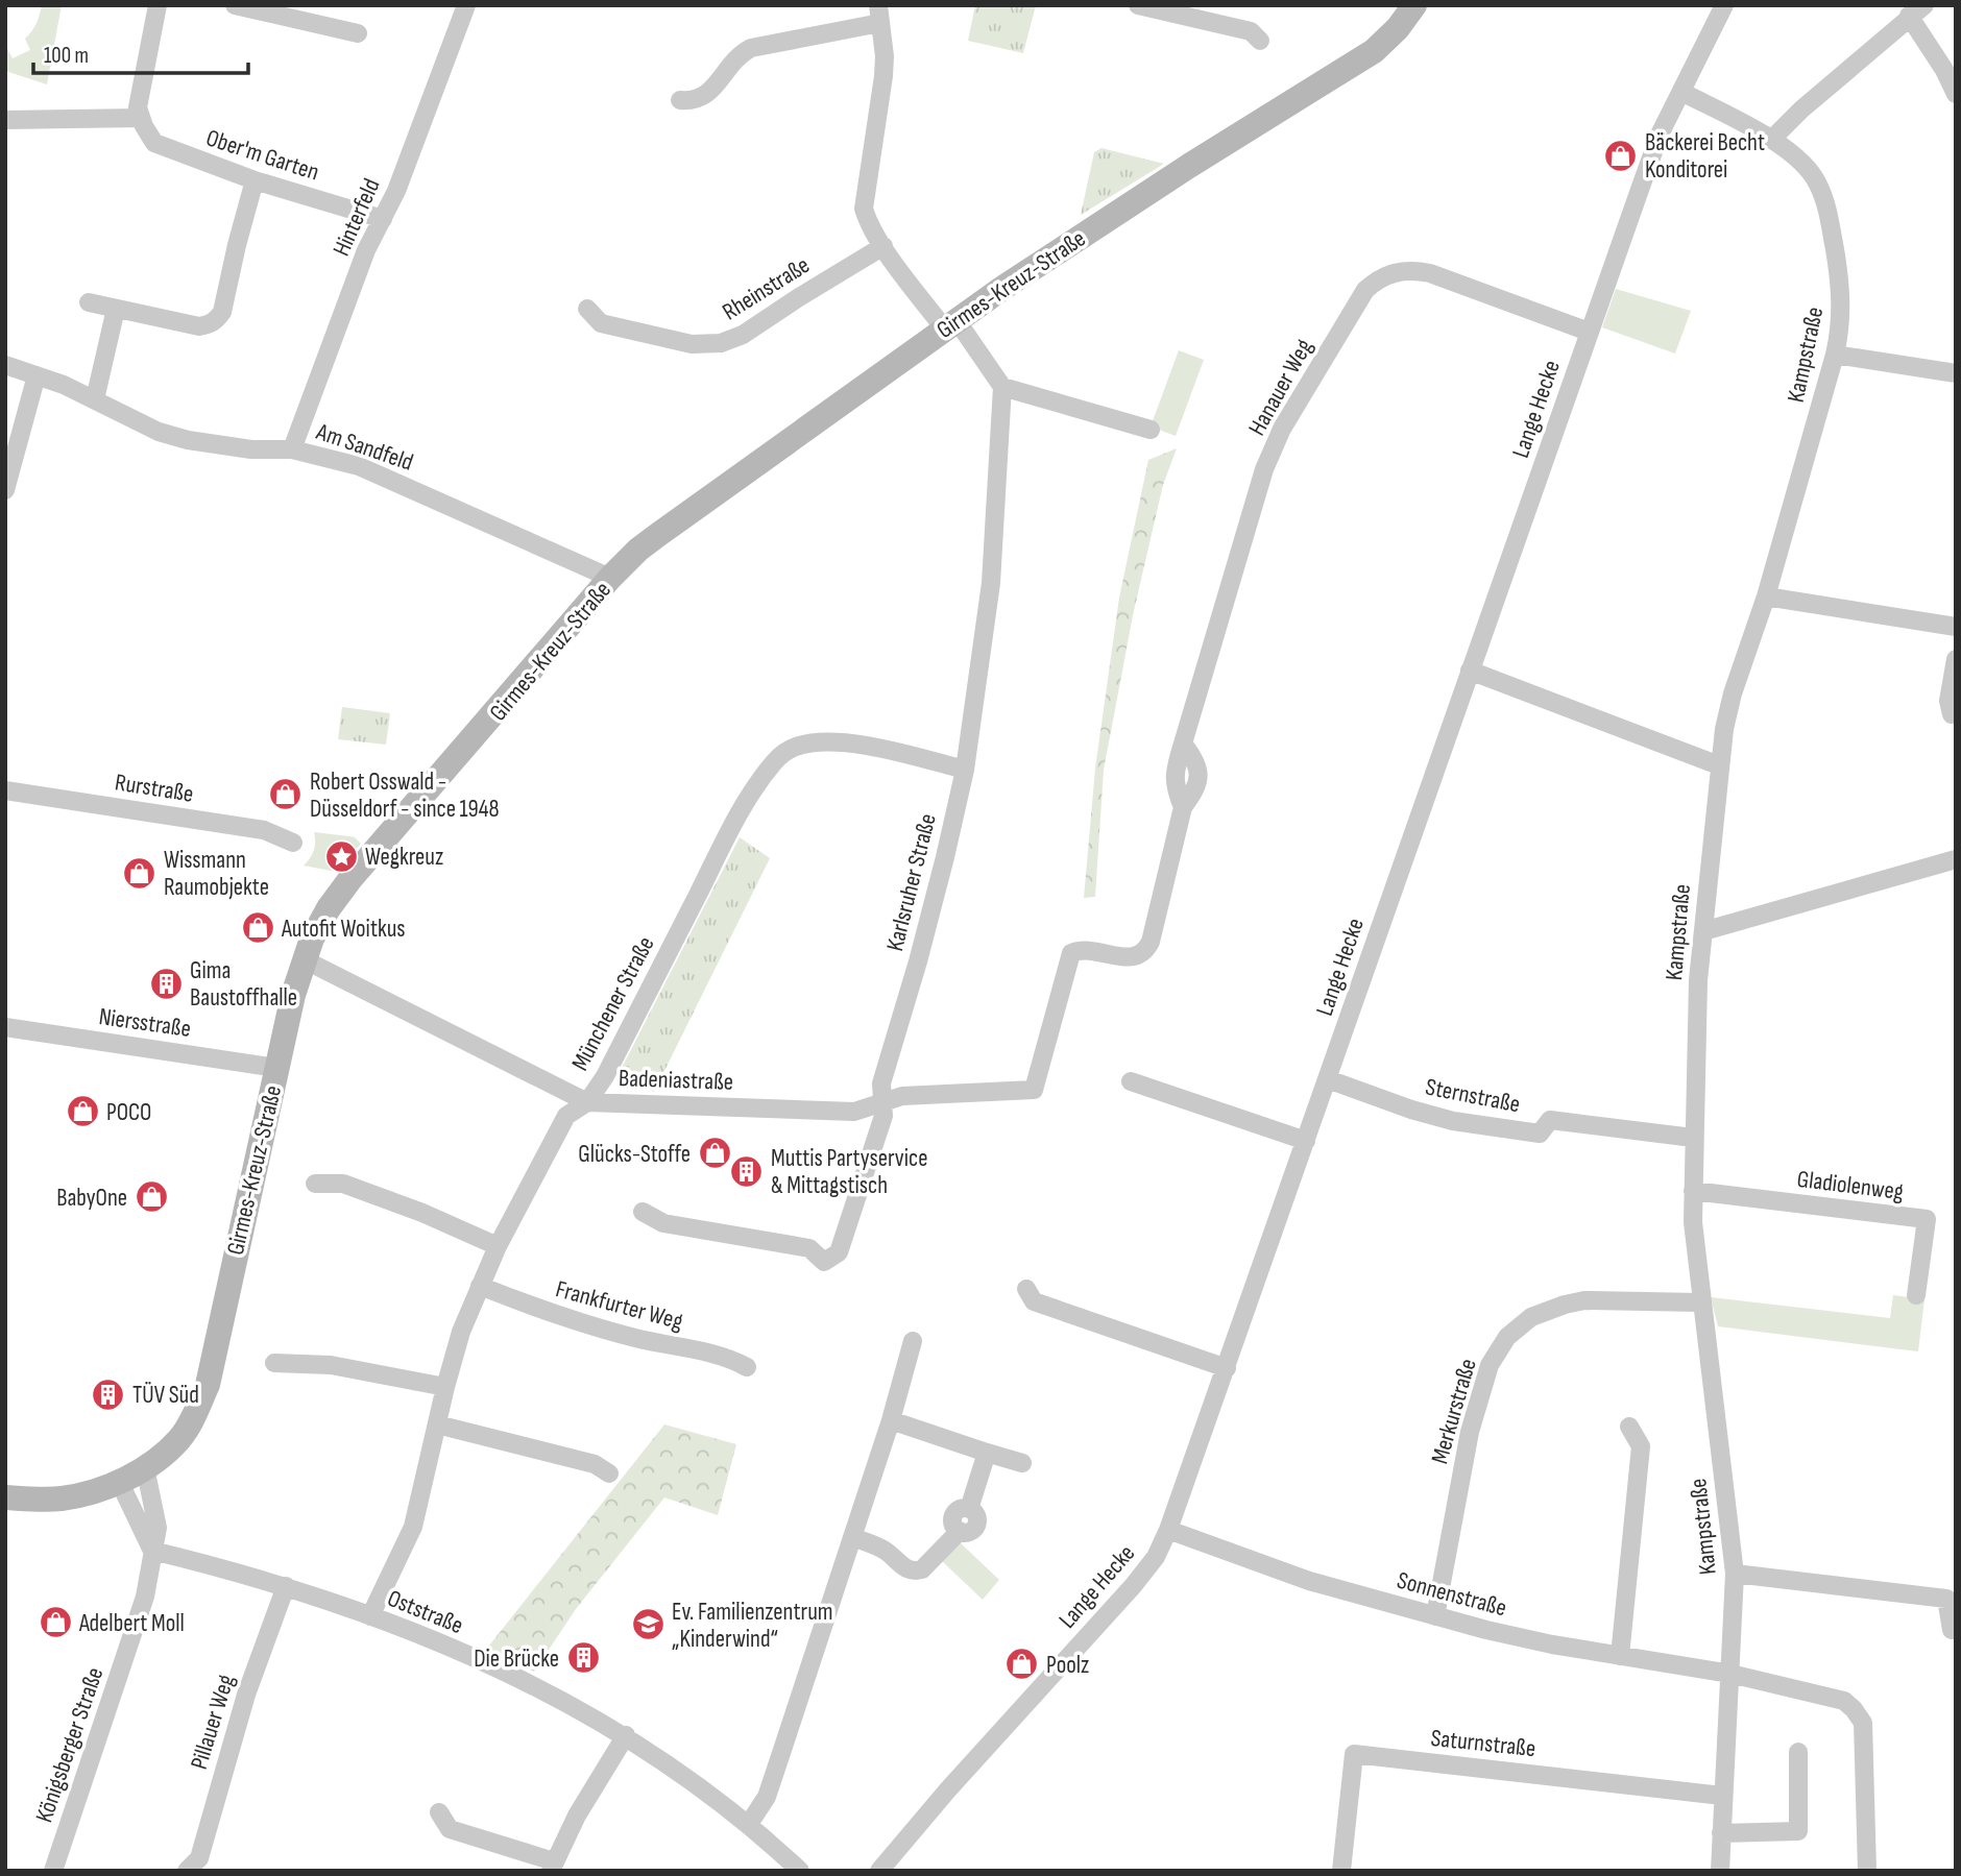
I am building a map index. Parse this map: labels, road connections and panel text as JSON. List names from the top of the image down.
{
  "streets": {
    "street": [
      "Ober'm Garten",
      "Hinterfeld",
      "Girmes-Kreuz-Straße",
      "Rheinstraße",
      "Kampstraße",
      "Hanauer Weg",
      "Lange Hecke",
      "Am Sandfeld",
      "Rurstraße",
      "Karlsruher Straße",
      "Münchener Straße",
      "Niersstraße",
      "Badeniastraße",
      "Sternstraße",
      "Gladiolenweg",
      "Frankfurter Weg",
      "Merkurstraße",
      "Sonnenstraße",
      "Oststraße",
      "Pillauer Weg",
      "Saturnstraße",
      "Königsberger Straße"
    ]
  },
  "crossings": [
    ["Ober'm Garten", "Hinterfeld"],
    ["Hinterfeld", "Am Sandfeld"],
    ["Girmes-Kreuz-Straße", "Am Sandfeld"],
    ["Girmes-Kreuz-Straße", "Niersstraße"],
    ["Girmes-Kreuz-Straße", "Badeniastraße"],
    ["Girmes-Kreuz-Straße", "Königsberger Straße"],
    ["Kampstraße", "Lange Hecke"],
    ["Kampstraße", "Sternstraße"],
    ["Kampstraße", "Gladiolenweg"],
    ["Kampstraße", "Merkurstraße"],
    ["Kampstraße", "Sonnenstraße"],
    ["Kampstraße", "Saturnstraße"],
    ["Hanauer Weg", "Lange Hecke"],
    ["Hanauer Weg", "Badeniastraße"],
    ["Lange Hecke", "Sternstraße"],
    ["Lange Hecke", "Sonnenstraße"],
    ["Karlsruher Straße", "Münchener Straße"],
    ["Karlsruher Straße", "Badeniastraße"],
    ["Münchener Straße", "Badeniastraße"],
    ["Münchener Straße", "Frankfurter Weg"],
    ["Münchener Straße", "Oststraße"],
    ["Merkurstraße", "Sonnenstraße"],
    ["Oststraße", "Pillauer Weg"],
    ["Oststraße", "Königsberger Straße"]
  ],
  "places": {
    "shop": [
      "Bäckerei Becht Konditorei",
      "Robert Osswald - Düsseldorf - since 1948",
      "Wissmann Raumobjekte",
      "Autofit Woitkus",
      "POCO",
      "Glücks-Stoffe",
      "BabyOne",
      "Adelbert Moll",
      "Poolz"
    ],
    "place": ["Wegkreuz"],
    "building": [
      "Gima Baustoffhalle",
      "Muttis Partyservice & Mittagstisch",
      "TÜV Süd",
      "Die Brücke"
    ],
    "school or university": ["Ev. Familienzentrum „Kinderwind“"]
  },
  "scale_bar": "100 m"
}
